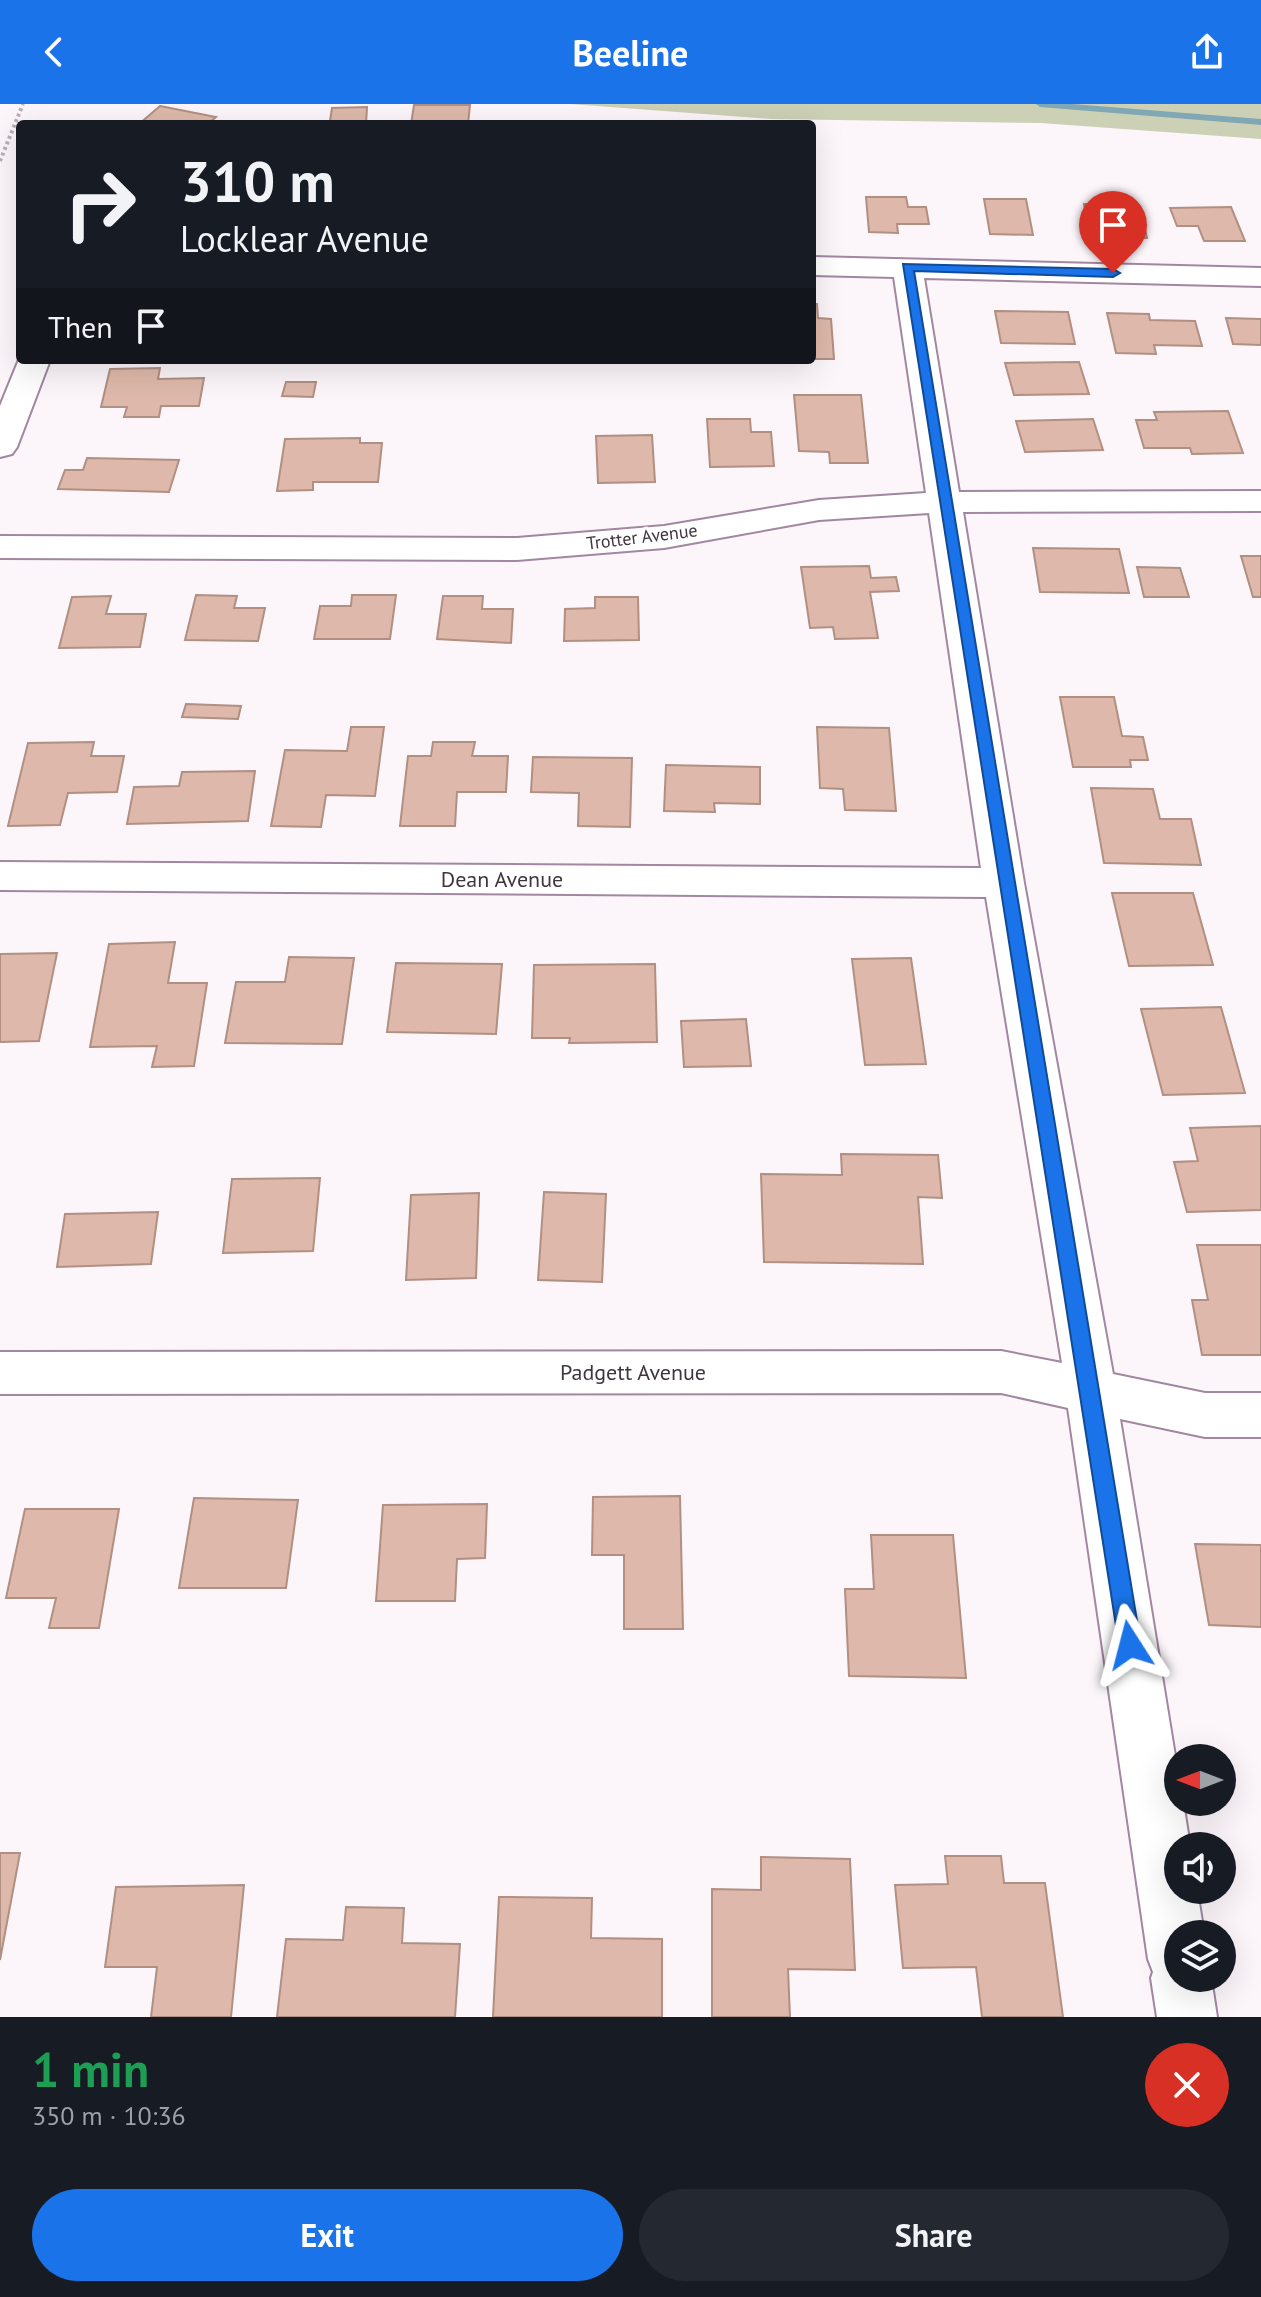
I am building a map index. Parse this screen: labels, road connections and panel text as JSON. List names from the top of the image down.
{
  "streets": {
    "street": ["Trotter Avenue", "Dean Avenue", "Padgett Avenue"]
  },
  "north": "left",
  "page": {
    "header": "Beeline",
    "turn": ["310 m", "Locklear Avenue"],
    "then": "Then",
    "heading": ["1 min", "350 m · 10:36"],
    "buttons": ["Exit", "Share"]
  }
}
